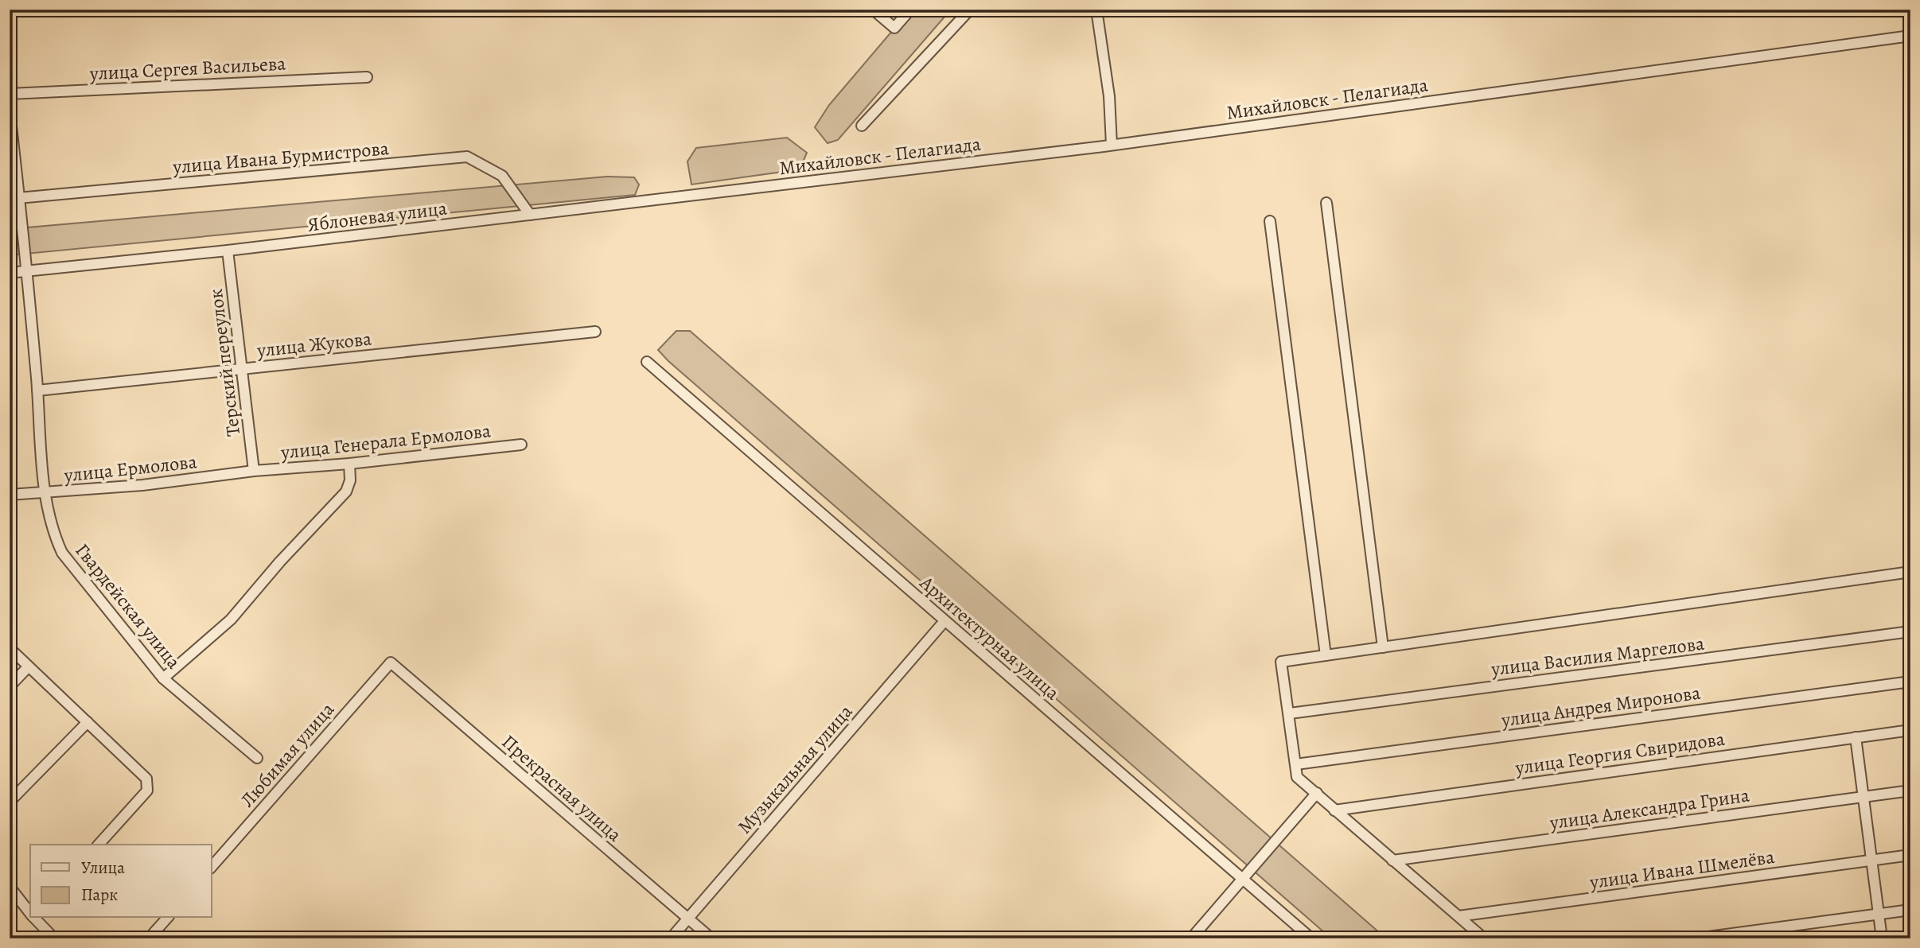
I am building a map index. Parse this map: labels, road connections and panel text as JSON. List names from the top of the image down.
{
  "streets": {
    "street": [
      "улица Сергея Васильева",
      "Михайловск - Пелагиада",
      "улица Ивана Бурмистрова",
      "Яблоневая улица",
      "улица Жукова",
      "Терский переулок",
      "улица Генерала Ермолова",
      "улица Ермолова",
      "Гвардейская улица",
      "Архитектурная улица",
      "улица Василия Маргелова",
      "улица Андрея Миронова",
      "улица Георгия Свиридова",
      "Любимая улица",
      "Музыкальная улица",
      "Прекрасная улица",
      "улица Александра Грина",
      "улица Ивана Шмелёва"
    ]
  },
  "crossings": [
    ["Михайловск - Пелагиада", "Яблоневая улица"],
    ["улица Ивана Бурмистрова", "Яблоневая улица"],
    ["улица Ивана Бурмистрова", "Гвардейская улица"],
    ["Яблоневая улица", "Терский переулок"],
    ["Яблоневая улица", "Гвардейская улица"],
    ["улица Жукова", "Терский переулок"],
    ["улица Жукова", "Гвардейская улица"],
    ["Терский переулок", "улица Генерала Ермолова"],
    ["Терский переулок", "улица Ермолова"],
    ["улица Генерала Ермолова", "улица Ермолова"],
    ["улица Ермолова", "Гвардейская улица"],
    ["Архитектурная улица", "Музыкальная улица"],
    ["Любимая улица", "Прекрасная улица"],
    ["Музыкальная улица", "Прекрасная улица"]
  ],
  "legend": ["Улица", "Парк"]
}
